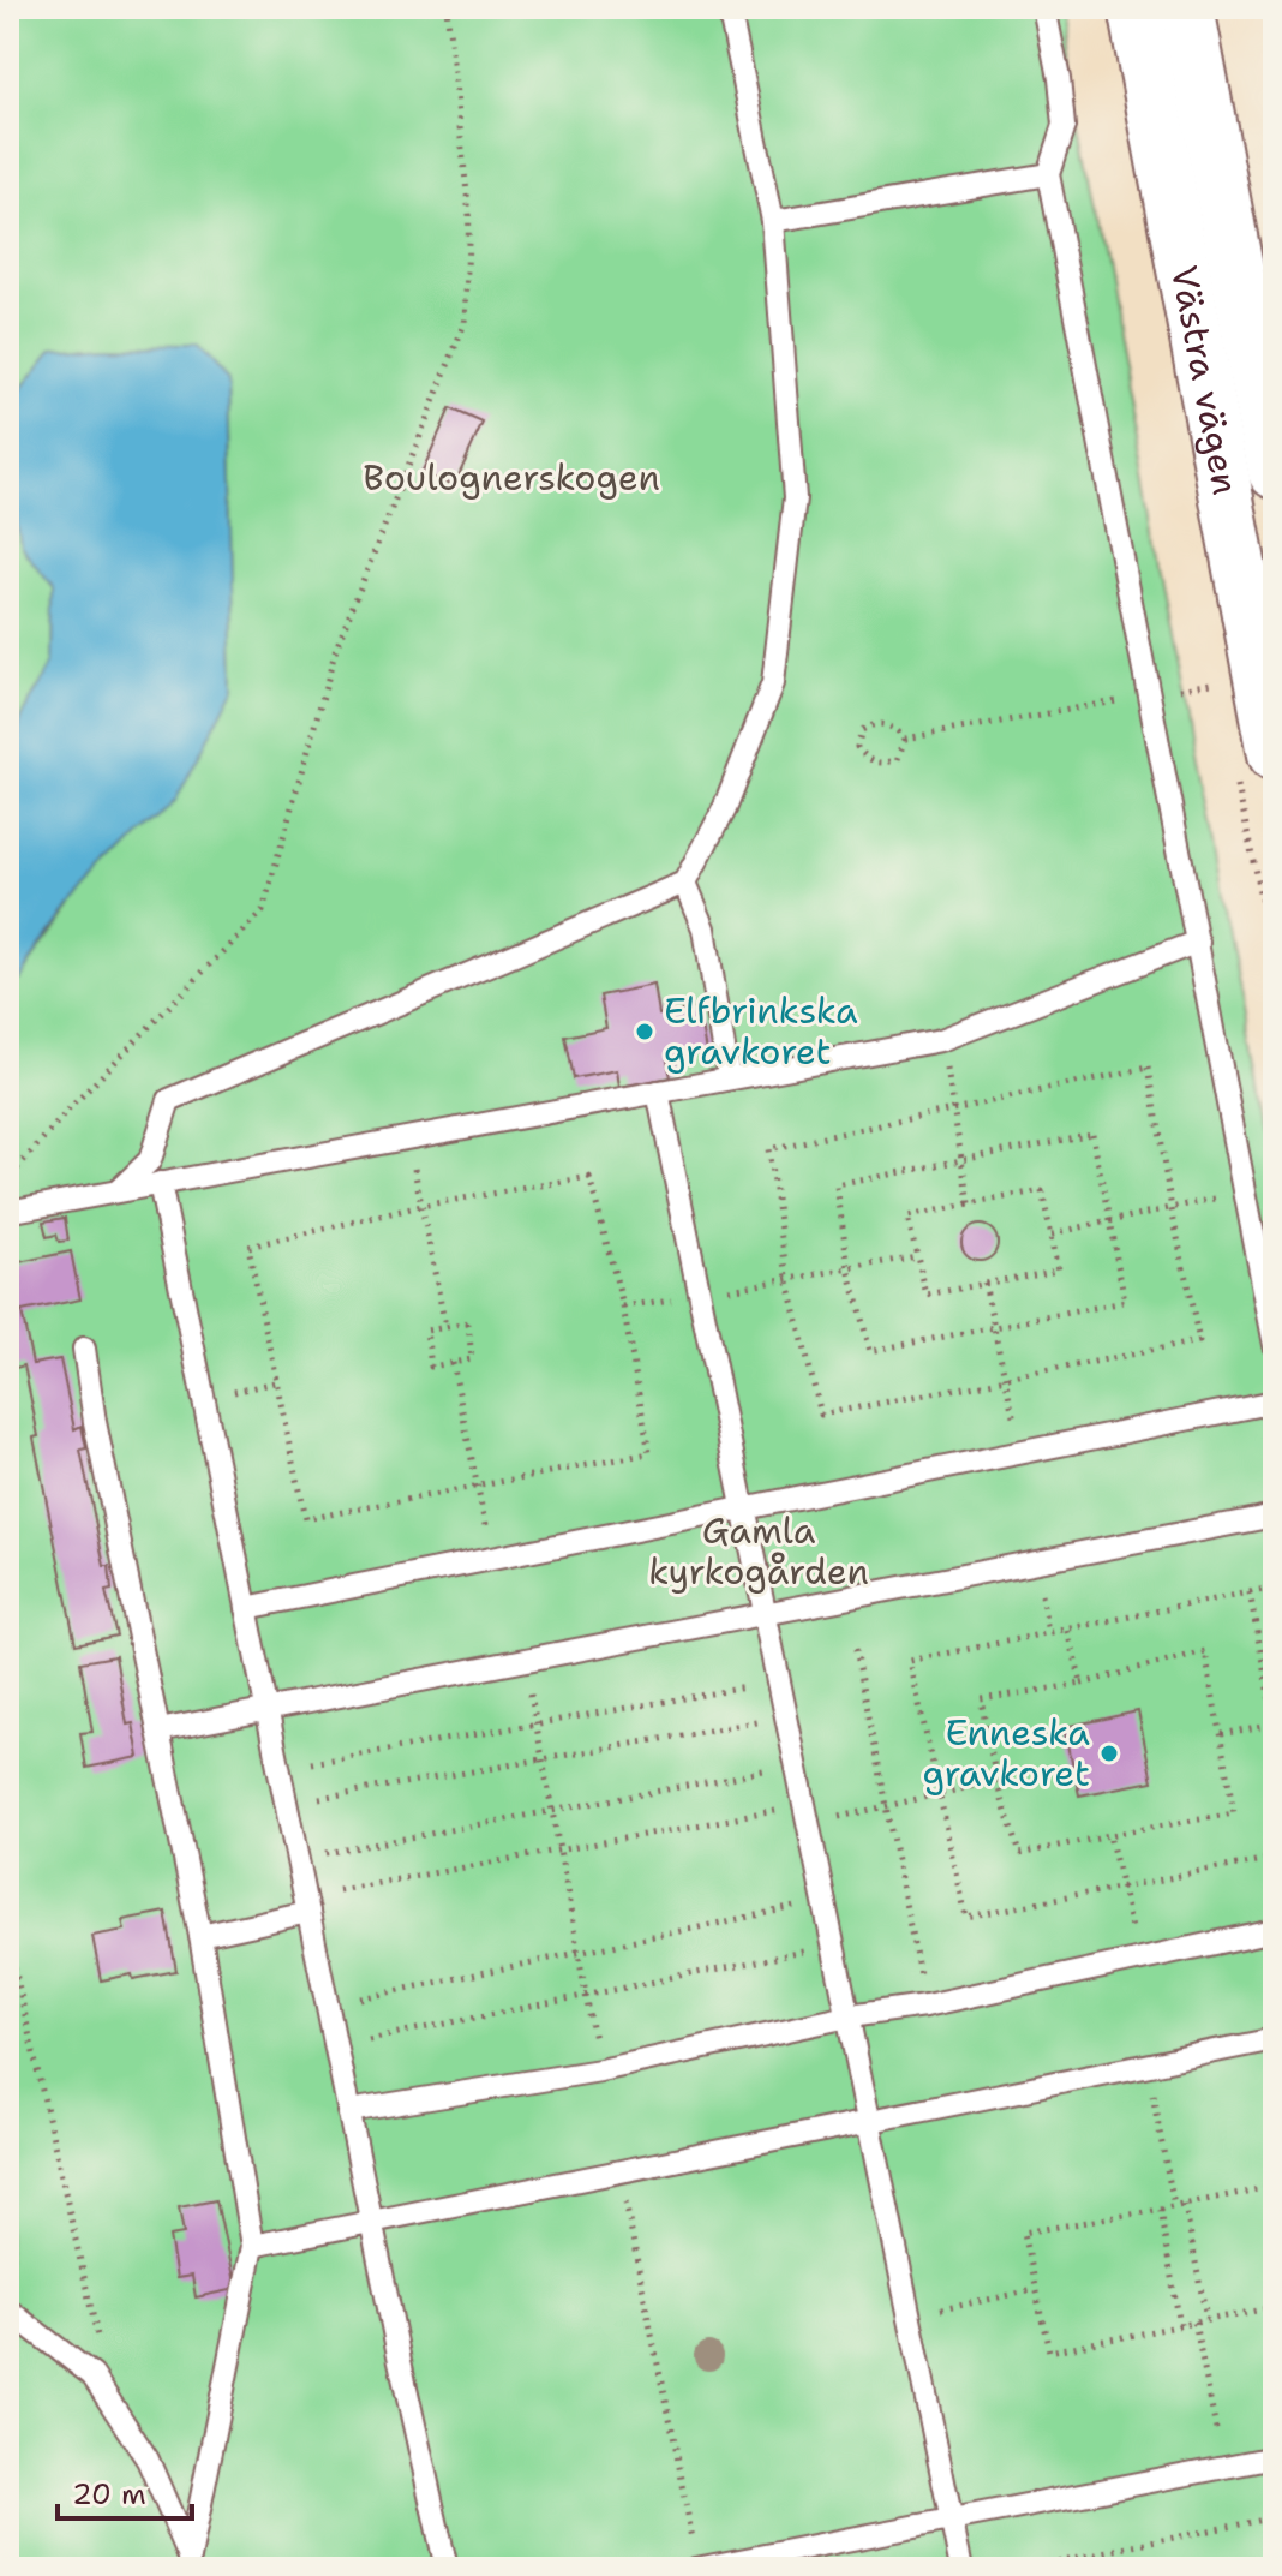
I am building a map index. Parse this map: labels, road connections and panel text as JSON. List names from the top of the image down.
{
  "streets": {
    "main road": ["Västra vägen"]
  },
  "parks": ["Boulognerskogen", "Gamla kyrkogården"],
  "places": ["Elfbrinkska gravkoret", "Enneska gravkoret"],
  "scale_bar": "20 m"
}
